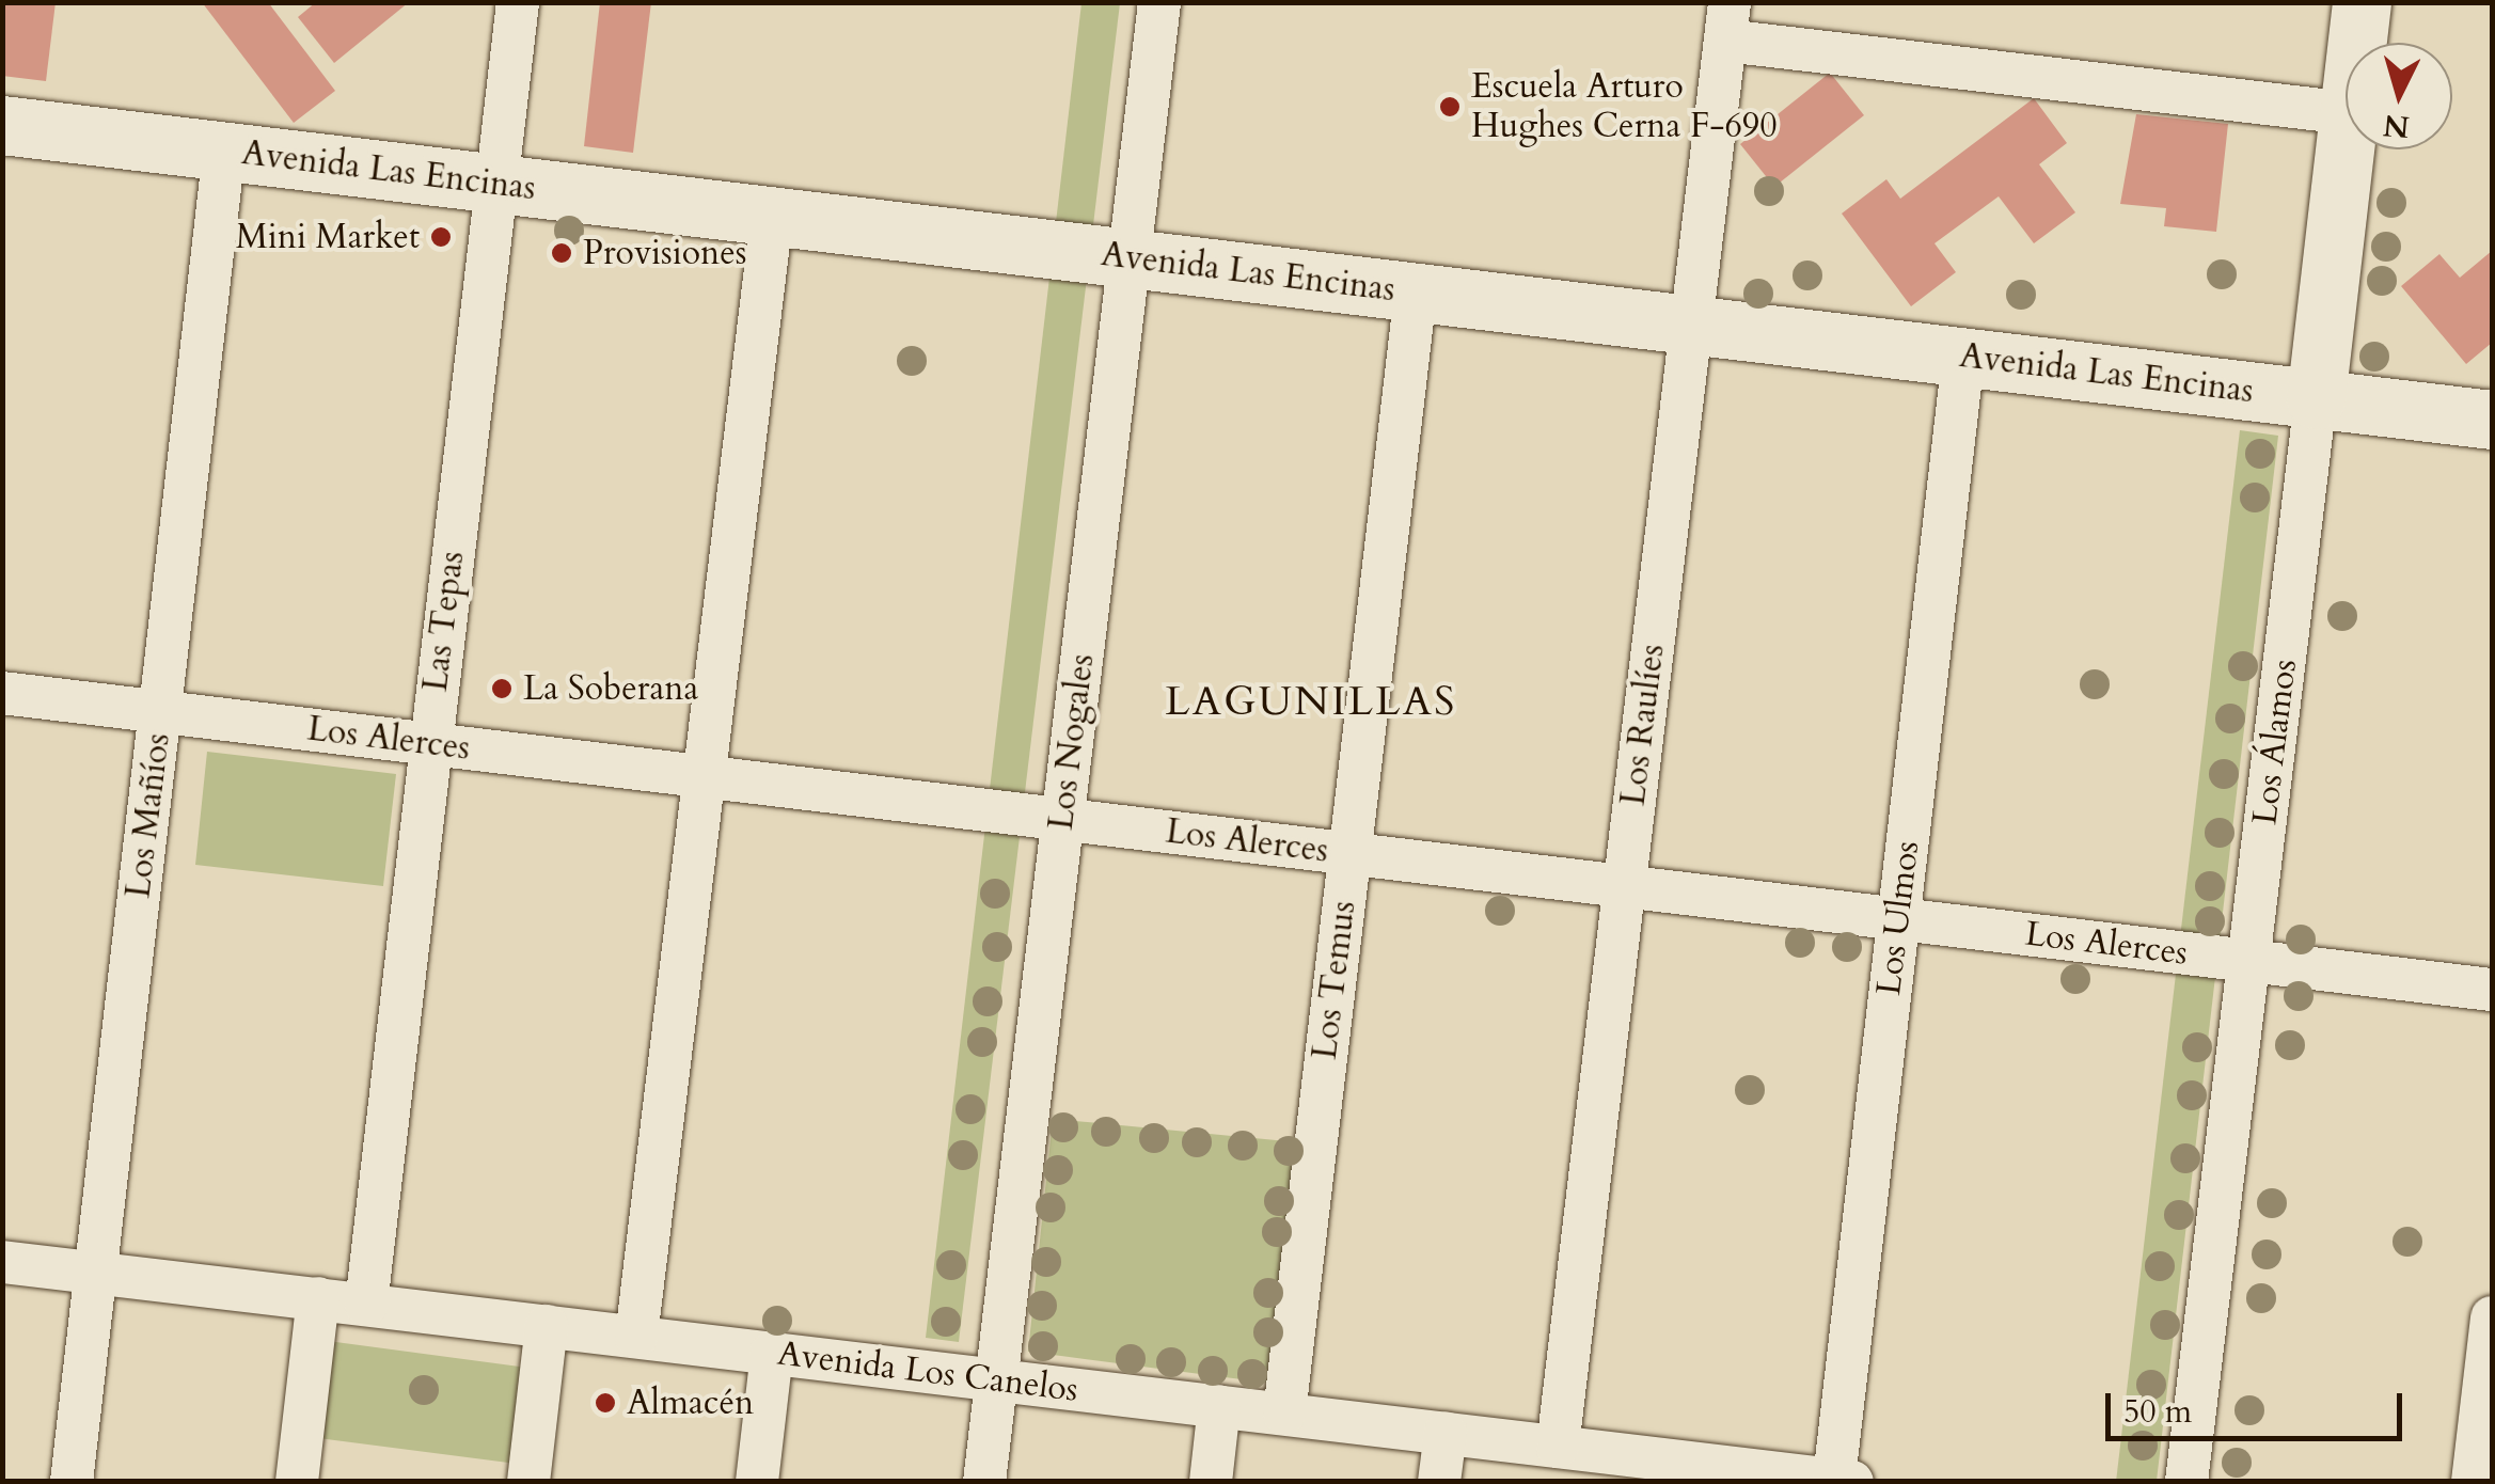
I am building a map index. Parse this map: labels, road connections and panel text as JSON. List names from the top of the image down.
{
  "streets": {
    "street": [
      "Avenida Las Encinas",
      "Las Tepas",
      "Los Raulíes",
      "Los Alerces",
      "Los Nogales",
      "Los Álamos",
      "Los Mañíos",
      "Los Ulmos",
      "Los Temus",
      "Avenida Los Canelos"
    ]
  },
  "crossings": [
    ["Avenida Las Encinas", "Las Tepas"],
    ["Avenida Las Encinas", "Los Raulíes"],
    ["Avenida Las Encinas", "Los Nogales"],
    ["Avenida Las Encinas", "Los Álamos"],
    ["Avenida Las Encinas", "Los Mañíos"],
    ["Avenida Las Encinas", "Los Ulmos"],
    ["Avenida Las Encinas", "Los Temus"],
    ["Las Tepas", "Los Alerces"],
    ["Las Tepas", "Avenida Los Canelos"],
    ["Los Raulíes", "Los Alerces"],
    ["Los Raulíes", "Avenida Los Canelos"],
    ["Los Alerces", "Los Nogales"],
    ["Los Alerces", "Los Álamos"],
    ["Los Alerces", "Los Mañíos"],
    ["Los Alerces", "Los Ulmos"],
    ["Los Alerces", "Los Temus"],
    ["Los Nogales", "Avenida Los Canelos"],
    ["Los Mañíos", "Avenida Los Canelos"],
    ["Los Ulmos", "Avenida Los Canelos"],
    ["Los Temus", "Avenida Los Canelos"]
  ],
  "districts": ["LAGUNILLAS"],
  "places": [
    "Escuela Arturo Hughes Cerna F-690",
    "Mini Market",
    "Provisiones",
    "La Soberana",
    "Almacén"
  ],
  "scale_bar": "50 m",
  "north": "bottom"
}
